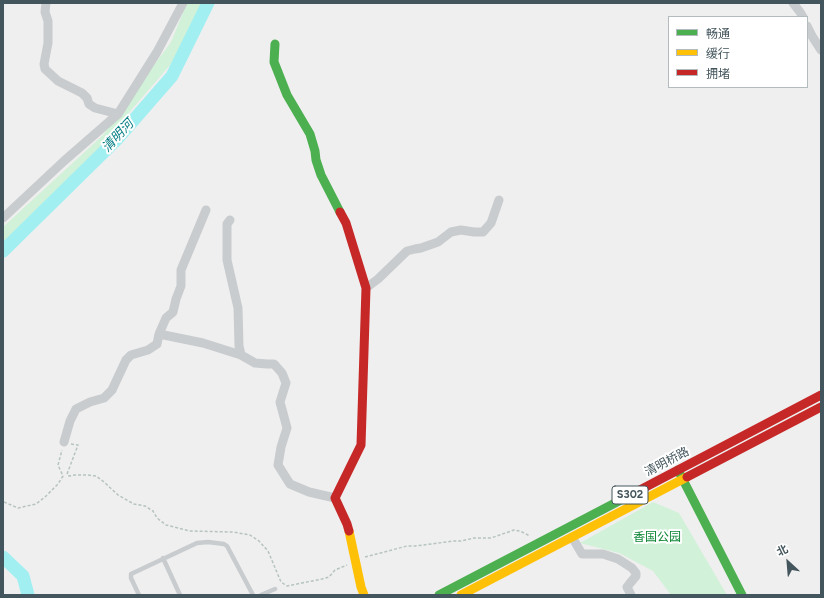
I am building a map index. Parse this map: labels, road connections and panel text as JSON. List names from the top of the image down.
{
  "streets": {
    "main road": ["清明桥路", "S302"]
  },
  "water": ["清明河"],
  "parks": ["香国公园"],
  "legend": ["畅通", "缓行", "拥堵"],
  "north": "top left"
}
